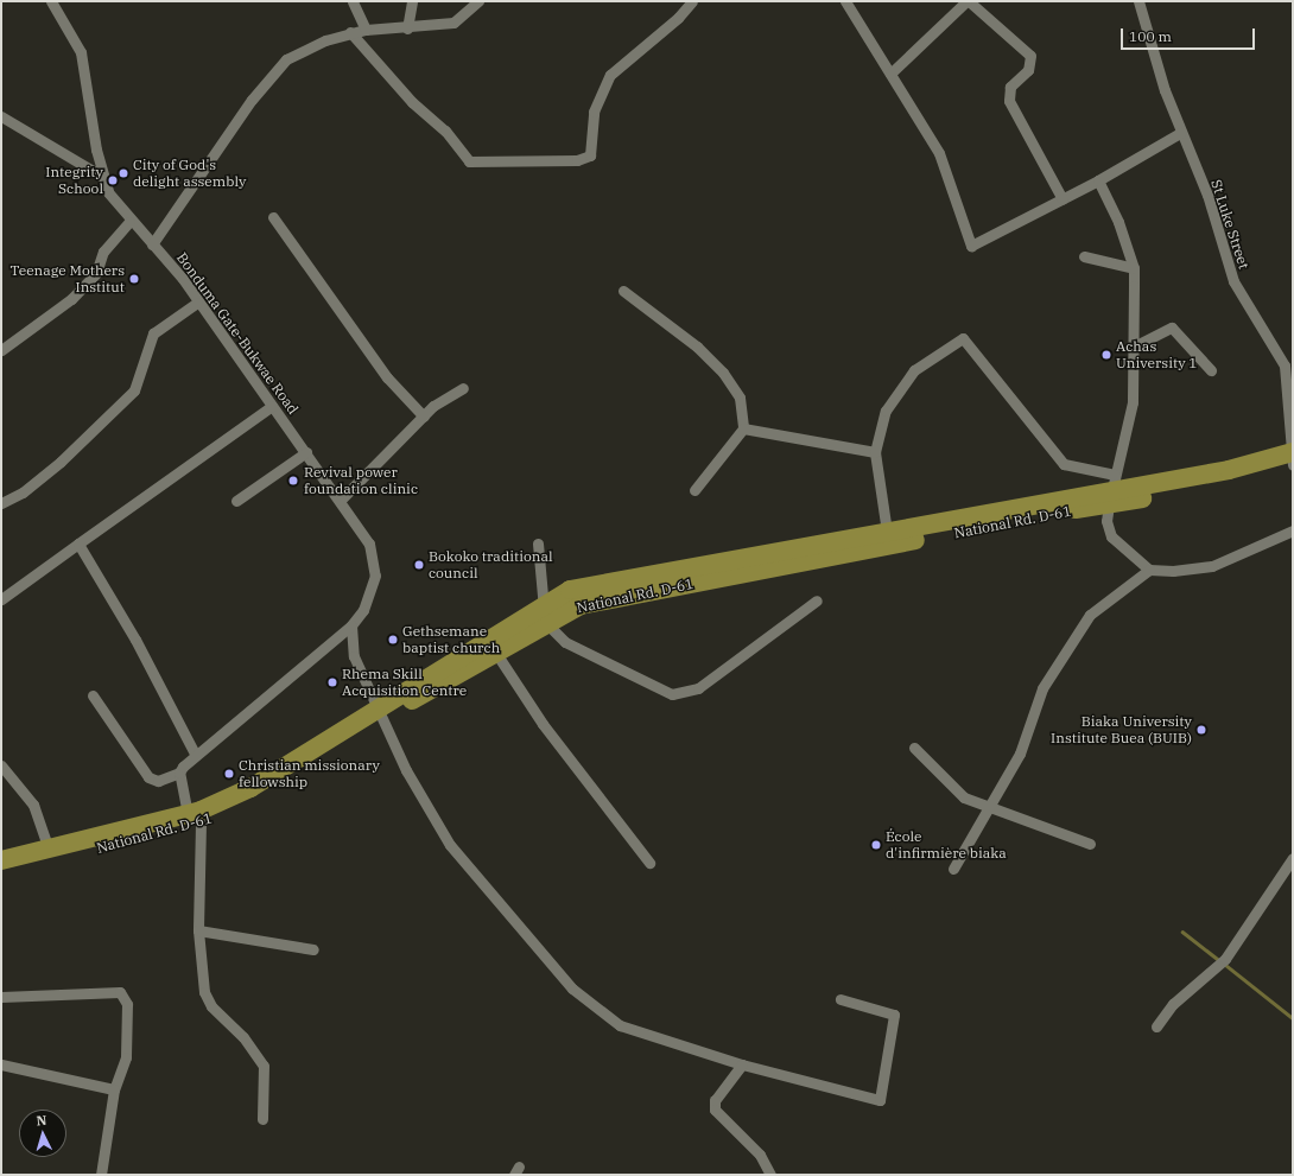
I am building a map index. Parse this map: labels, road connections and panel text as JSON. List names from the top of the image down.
{
  "streets": {
    "highway": ["National Rd. D-61"],
    "street": ["St Luke Street", "Bonduma Gate-Bukwae Road"]
  },
  "crossings": [
    ["St Luke Street", "National Rd. D-61"]
  ],
  "places": [
    "City of God's delight assembly",
    "Integrity School",
    "Teenage Mothers Institut",
    "Achas University 1",
    "Revival power foundation clinic",
    "Bokoko traditional council",
    "Gethsemane baptist church",
    "Rhema Skill Acquisition Centre",
    "Biaka University Institute Buea (BUIB)",
    "Christian missionary fellowship",
    "École d'infirmière biaka"
  ],
  "scale_bar": "100 m",
  "north": "top"
}
